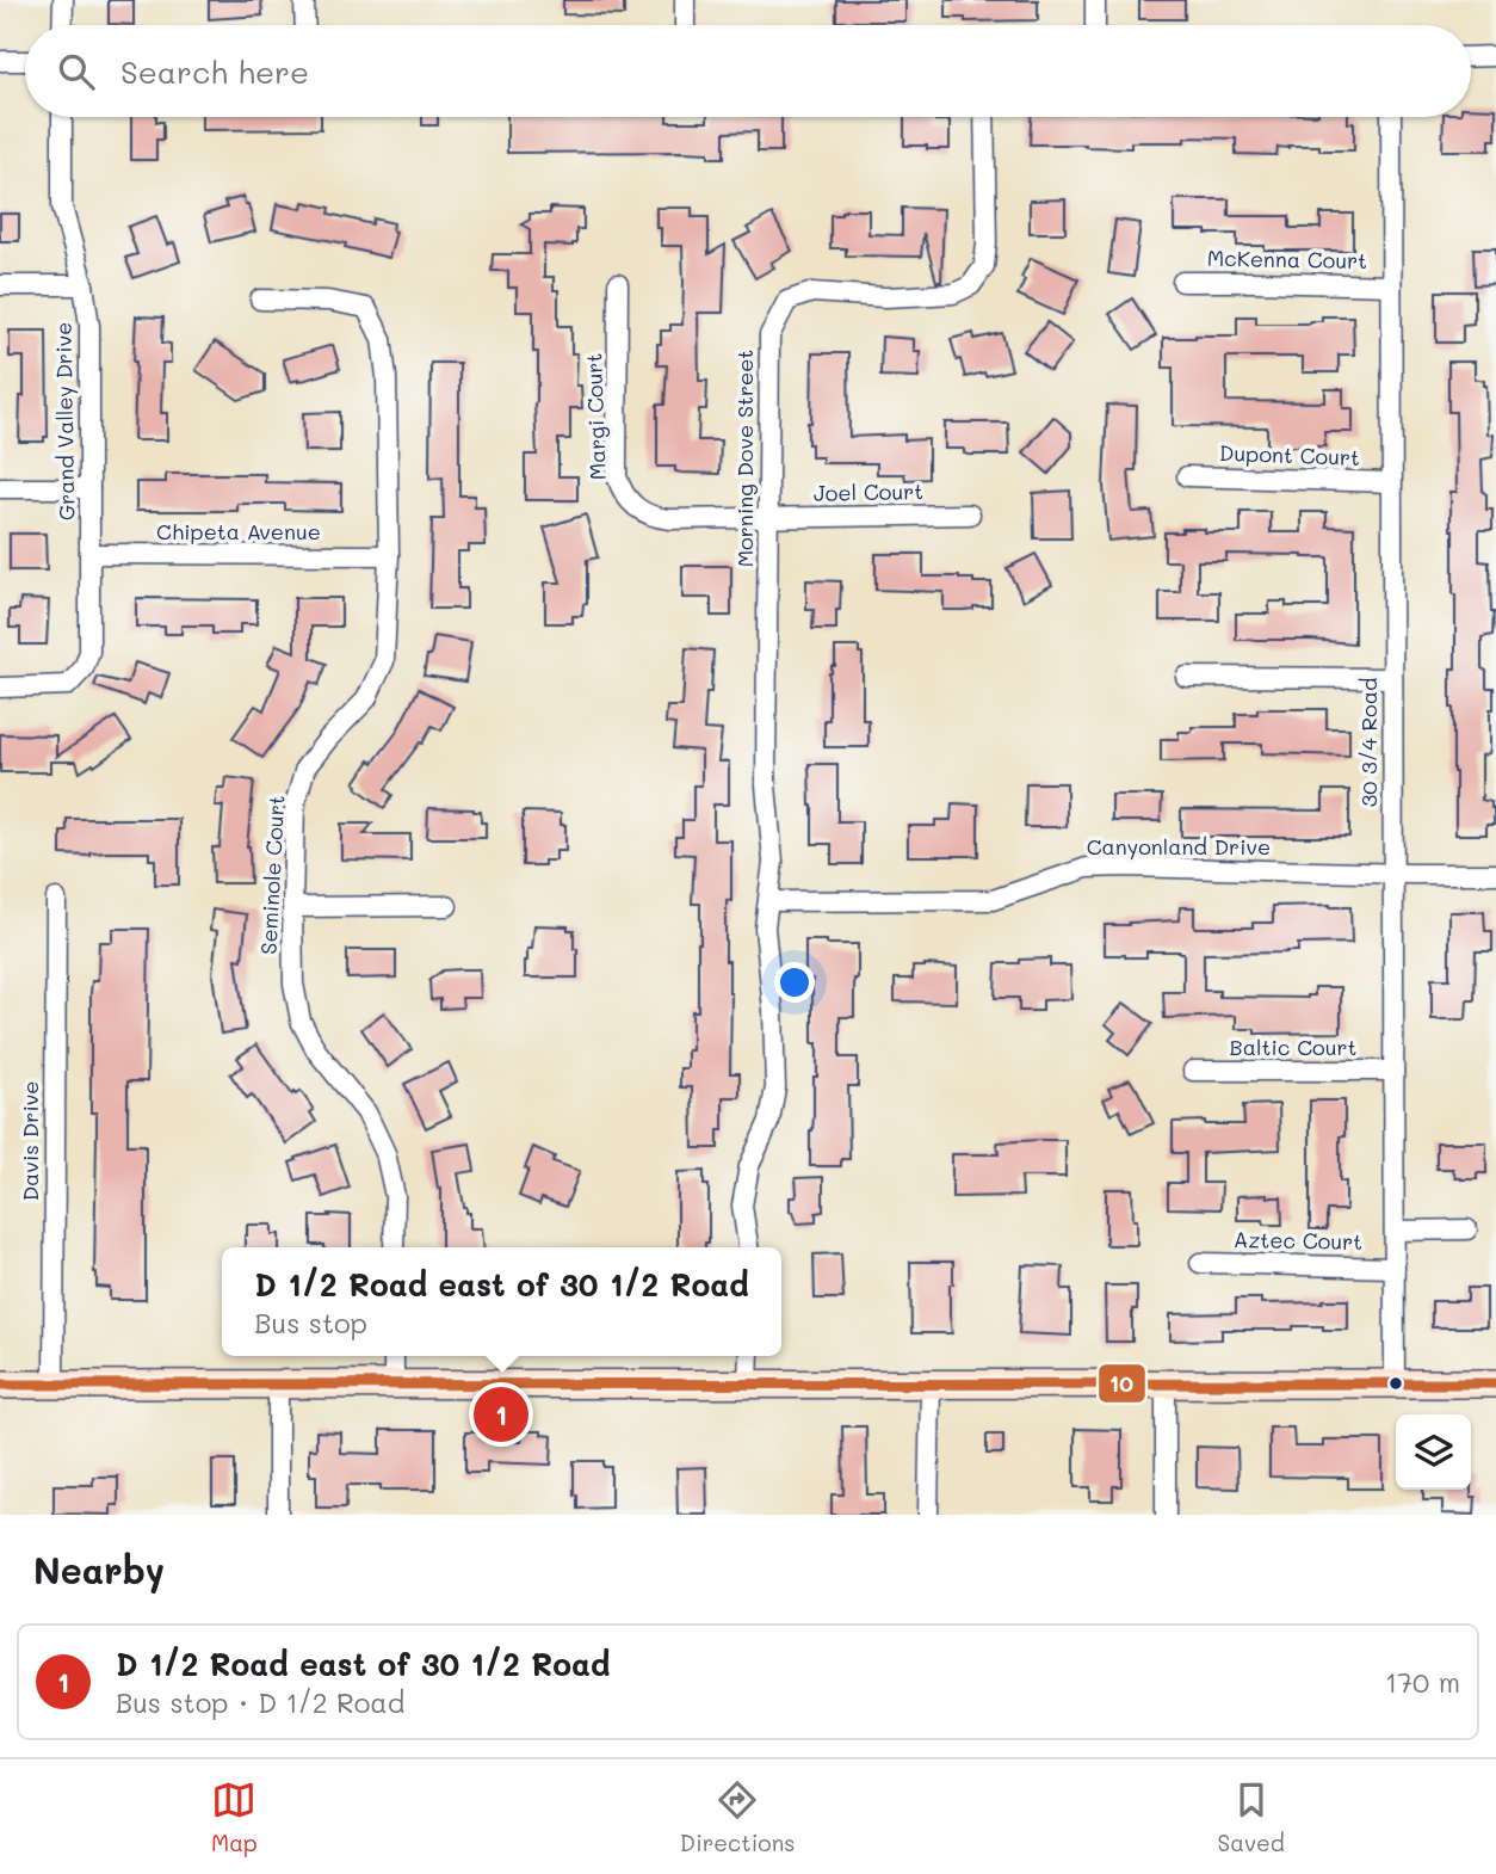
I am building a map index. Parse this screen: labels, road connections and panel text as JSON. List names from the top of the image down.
{
  "streets": {
    "street": [
      "McKenna Court",
      "Margi Court",
      "Grand Valley Drive",
      "Dupont Court",
      "Morning Dove Street",
      "Joel Court",
      "Chipeta Avenue",
      "30 3/4 Road",
      "Canyonland Drive",
      "Seminole Court",
      "Baltic Court",
      "Davis Drive",
      "Aztec Court"
    ]
  },
  "crossings": [
    ["McKenna Court", "30 3/4 Road"],
    ["Margi Court", "Morning Dove Street"],
    ["Margi Court", "Joel Court"],
    ["Grand Valley Drive", "Chipeta Avenue"],
    ["Dupont Court", "30 3/4 Road"],
    ["Morning Dove Street", "Joel Court"],
    ["Morning Dove Street", "Canyonland Drive"],
    ["Chipeta Avenue", "Seminole Court"],
    ["30 3/4 Road", "Canyonland Drive"],
    ["30 3/4 Road", "Baltic Court"],
    ["30 3/4 Road", "Aztec Court"]
  ],
  "lines": ["transit line 10"],
  "page": {
    "search": "Search here",
    "popup": ["D 1/2 Road east of 30 1/2 Road", "Bus stop"],
    "pins": "1",
    "heading": "Nearby",
    "list": [
      {
        "mark": "1",
        "name": "D 1/2 Road east of 30 1/2 Road",
        "note": "Bus stop · D 1/2 Road",
        "value": "170 m"
      }
    ],
    "nav": ["Map", "Directions", "Saved"]
  }
}
